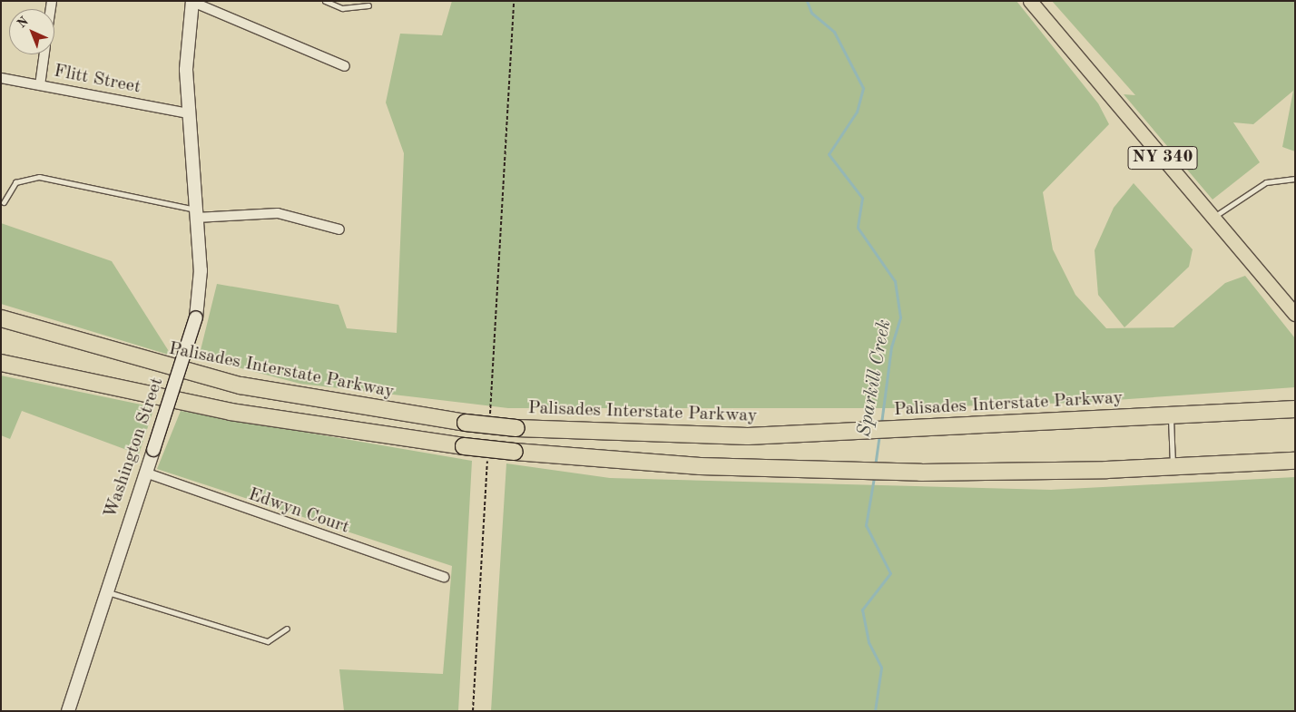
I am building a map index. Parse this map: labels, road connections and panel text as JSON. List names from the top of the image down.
{
  "streets": {
    "highway": ["Palisades Interstate Parkway"],
    "main road": ["NY 340", "Washington Street"],
    "street": ["Flitt Street", "Edwyn Court"]
  },
  "crossings": [
    ["Flitt Street", "Washington Street"],
    ["Washington Street", "Edwyn Court"]
  ],
  "water": ["Sparkill Creek"],
  "north": "top left"
}
